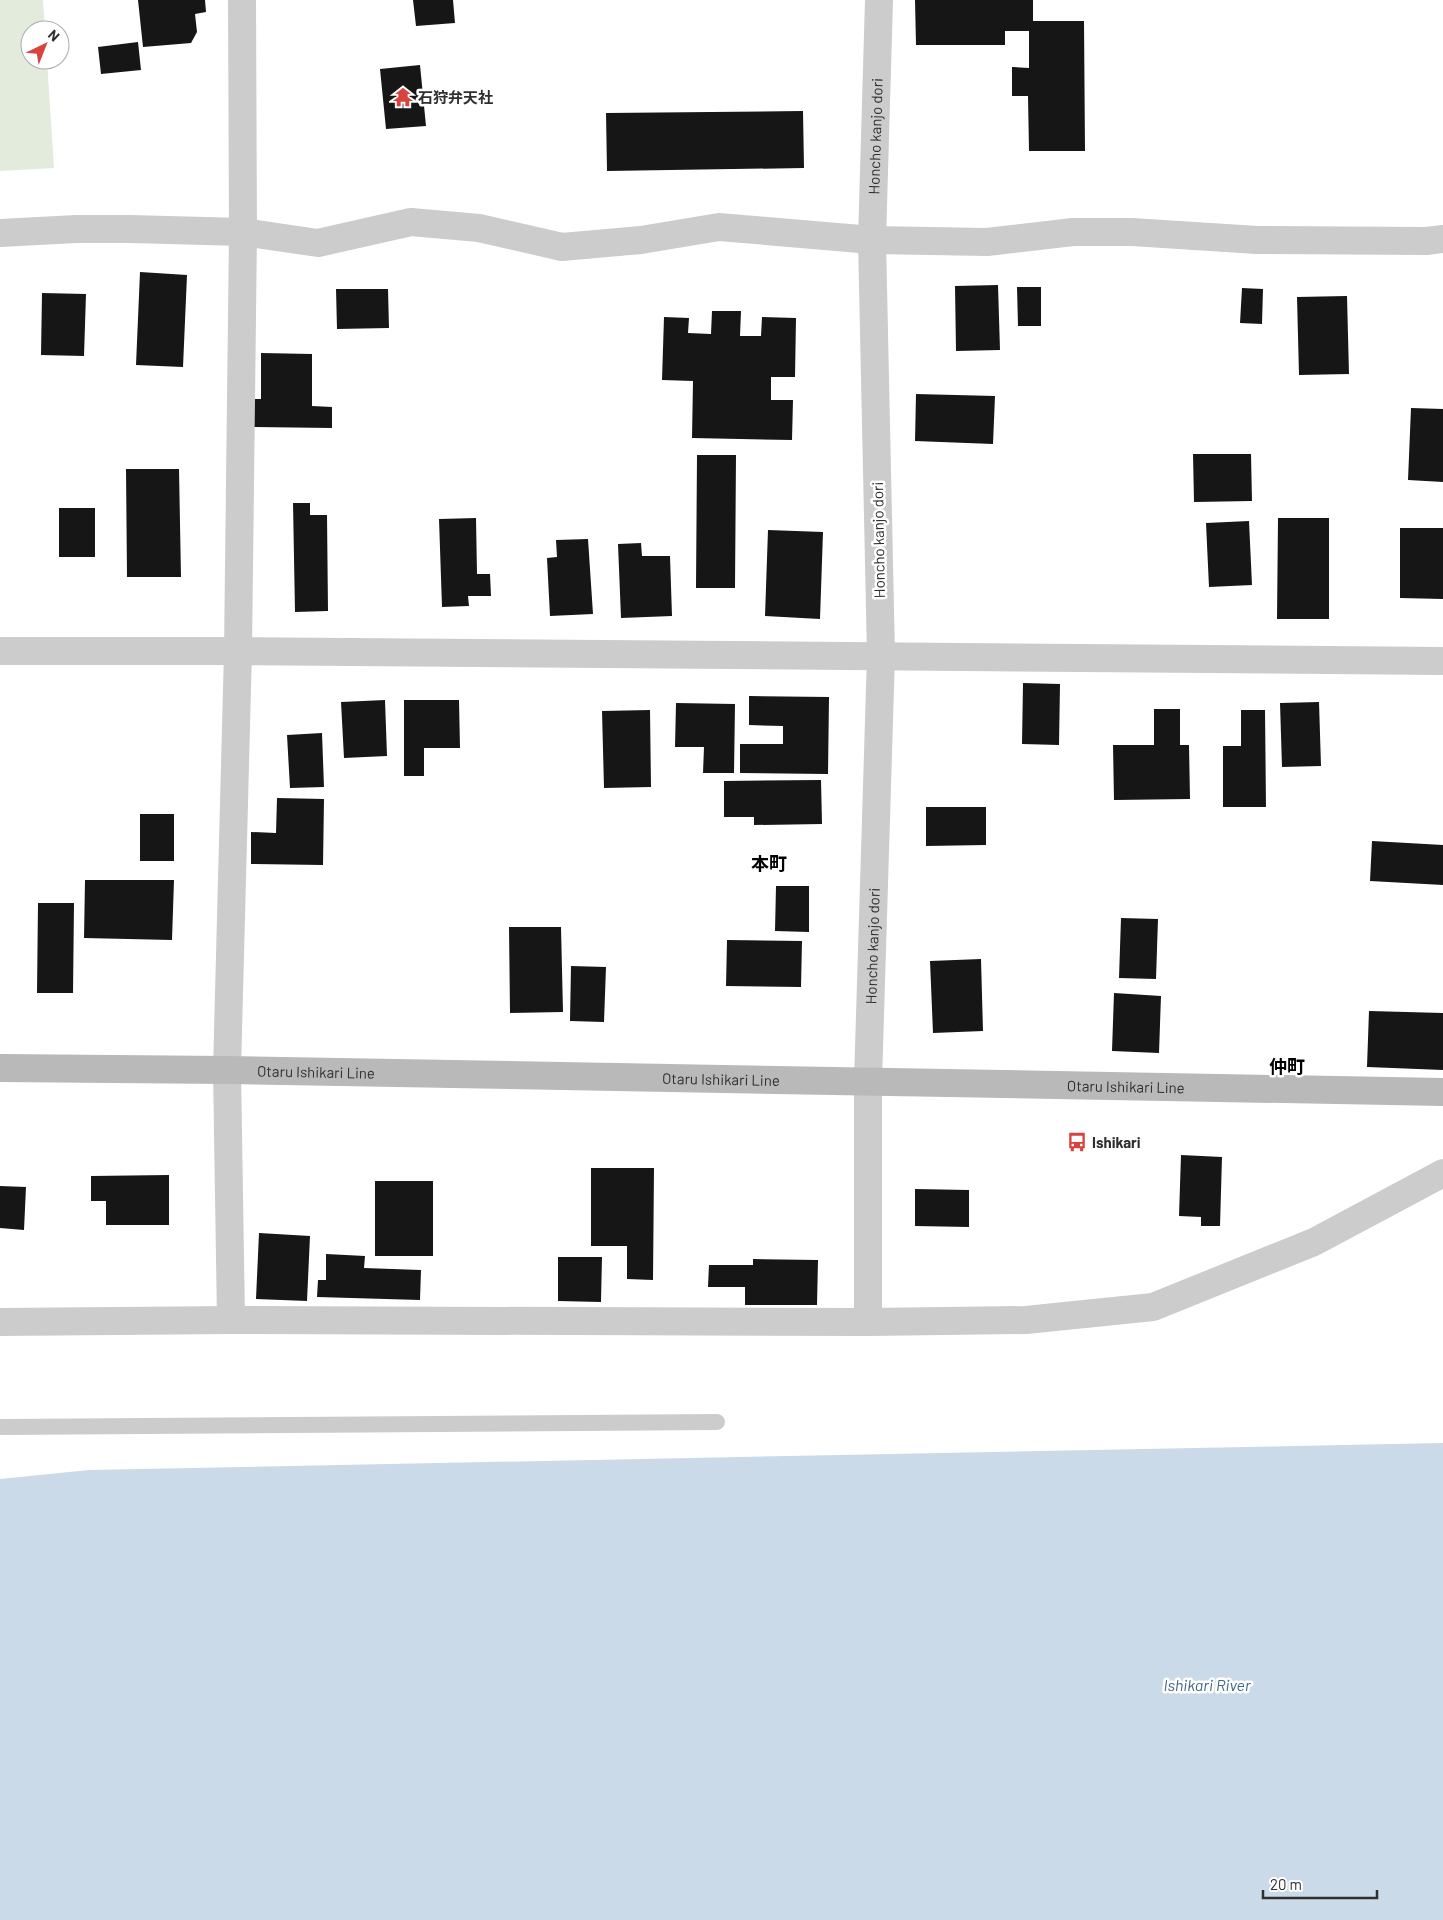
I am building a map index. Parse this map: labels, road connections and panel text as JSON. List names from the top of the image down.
{
  "streets": {
    "main road": ["Otaru Ishikari Line"],
    "street": ["Honcho kanjo dori"]
  },
  "crossings": [
    ["Honcho kanjo dori", "Otaru Ishikari Line"]
  ],
  "districts": ["本町", "仲町"],
  "water": ["Ishikari River"],
  "places": {
    "temple": ["石狩弁天社"],
    "bus stop": ["Ishikari"]
  },
  "scale_bar": "20 m",
  "north": "top right"
}
